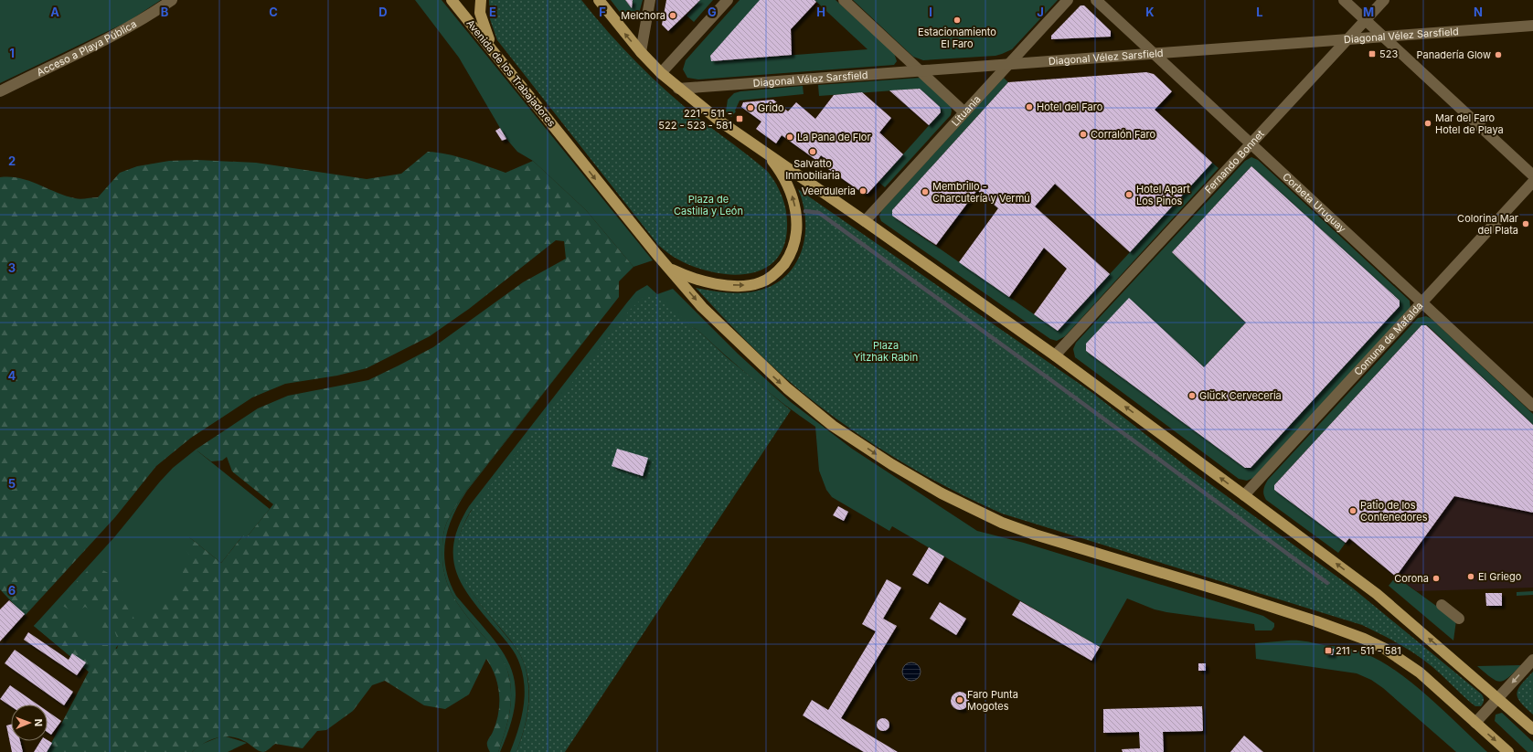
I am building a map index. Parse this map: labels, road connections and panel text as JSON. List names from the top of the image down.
{
  "streets": {
    "main road": ["Avenida de los Trabajadores"],
    "street": [
      "Diagonal Vélez Sarsfield",
      "Acceso a Playa Pública",
      "Lituania",
      "Fernando Bonnet",
      "Corbeta Uruguay",
      "Comuna de Mafalda"
    ]
  },
  "crossings": [
    ["Diagonal Vélez Sarsfield", "Lituania"],
    ["Diagonal Vélez Sarsfield", "Fernando Bonnet"],
    ["Diagonal Vélez Sarsfield", "Corbeta Uruguay"],
    ["Fernando Bonnet", "Corbeta Uruguay"],
    ["Corbeta Uruguay", "Comuna de Mafalda"]
  ],
  "one_way": ["Avenida de los Trabajadores"],
  "parks": ["Plaza de Castilla y León", "Plaza Yitzhak Rabin"],
  "places": {
    "other": [
      "Melchora",
      "Estacionamiento El Faro",
      "Panadería Glow",
      "Hotel del Faro",
      "Grido",
      "Mar del Faro Hotel de Playa",
      "Corralón Faro",
      "La Pana de Flor",
      "Salvatto Inmobiliaria",
      "Veerduleria",
      "Membrillo - Charcutería y Vermú",
      "Hotel Apart Los Pinos",
      "Colorina Mar del Plata",
      "Glück Cervecería",
      "Patio de los Contenedores",
      "El Griego",
      "Corona",
      "Faro Punta Mogotes"
    ],
    "transit": ["523", "221 - 511 - 522 - 523 - 581", "211 - 511 - 581"]
  },
  "north": "right",
  "grid": {
    "columns": [
      "A",
      "B",
      "C",
      "D",
      "E",
      "F",
      "G",
      "H",
      "I",
      "J",
      "K",
      "L",
      "M",
      "N"
    ],
    "rows": [
      "1",
      "2",
      "3",
      "4",
      "5",
      "6"
    ]
  }
}
